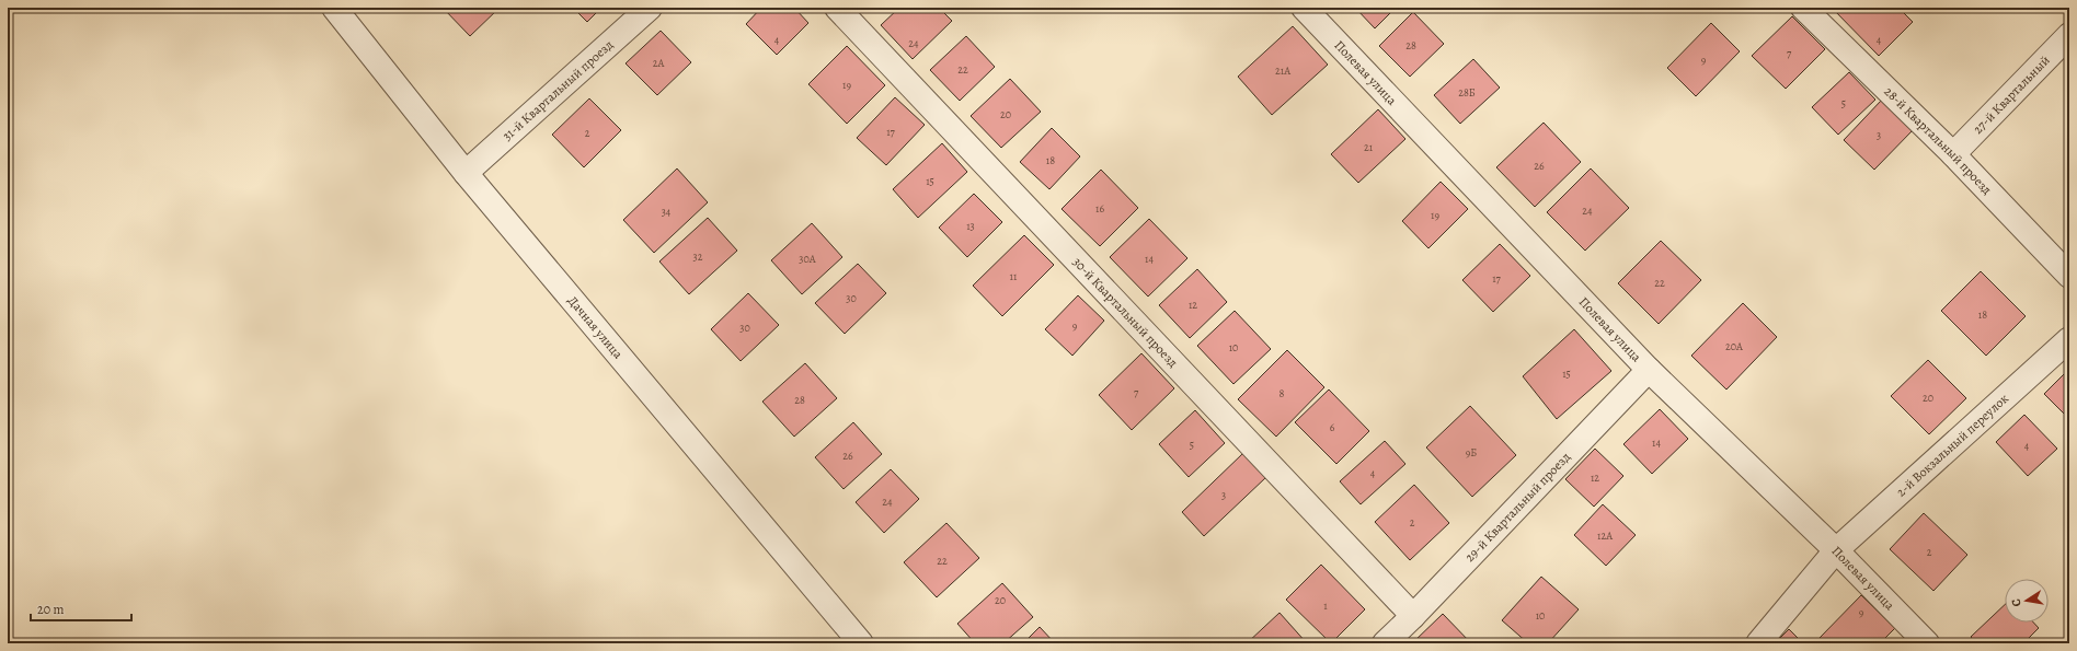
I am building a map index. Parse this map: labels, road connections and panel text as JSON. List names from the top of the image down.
{
  "streets": {
    "street": [
      "Полевая улица",
      "31-й Квартальный проезд",
      "27-й Квартальный",
      "28-й Квартальный проезд",
      "30-й Квартальный проезд",
      "Дачная улица",
      "2-й Вокзальный переулок",
      "29-й Квартальный проезд"
    ]
  },
  "crossings": [
    ["Полевая улица", "2-й Вокзальный переулок"],
    ["Полевая улица", "29-й Квартальный проезд"],
    ["31-й Квартальный проезд", "Дачная улица"],
    ["27-й Квартальный", "28-й Квартальный проезд"],
    ["30-й Квартальный проезд", "29-й Квартальный проезд"]
  ],
  "house_numbers": [
    "4",
    "4",
    "24",
    "28",
    "7",
    "9",
    "2А",
    "22",
    "21А",
    "19",
    "28Б",
    "5",
    "20",
    "17",
    "2",
    "3",
    "21",
    "18",
    "26",
    "15",
    "16",
    "24",
    "34",
    "19",
    "13",
    "32",
    "30А",
    "14",
    "11",
    "17",
    "22",
    "30",
    "12",
    "18",
    "9",
    "30",
    "20А",
    "10",
    "15",
    "7",
    "8",
    "20",
    "28",
    "6",
    "14",
    "5",
    "4",
    "9Б",
    "26",
    "4",
    "12",
    "3",
    "24",
    "2",
    "12А",
    "2",
    "22",
    "20",
    "1",
    "9",
    "10"
  ],
  "scale_bar": "20 m",
  "north": "left"
}
